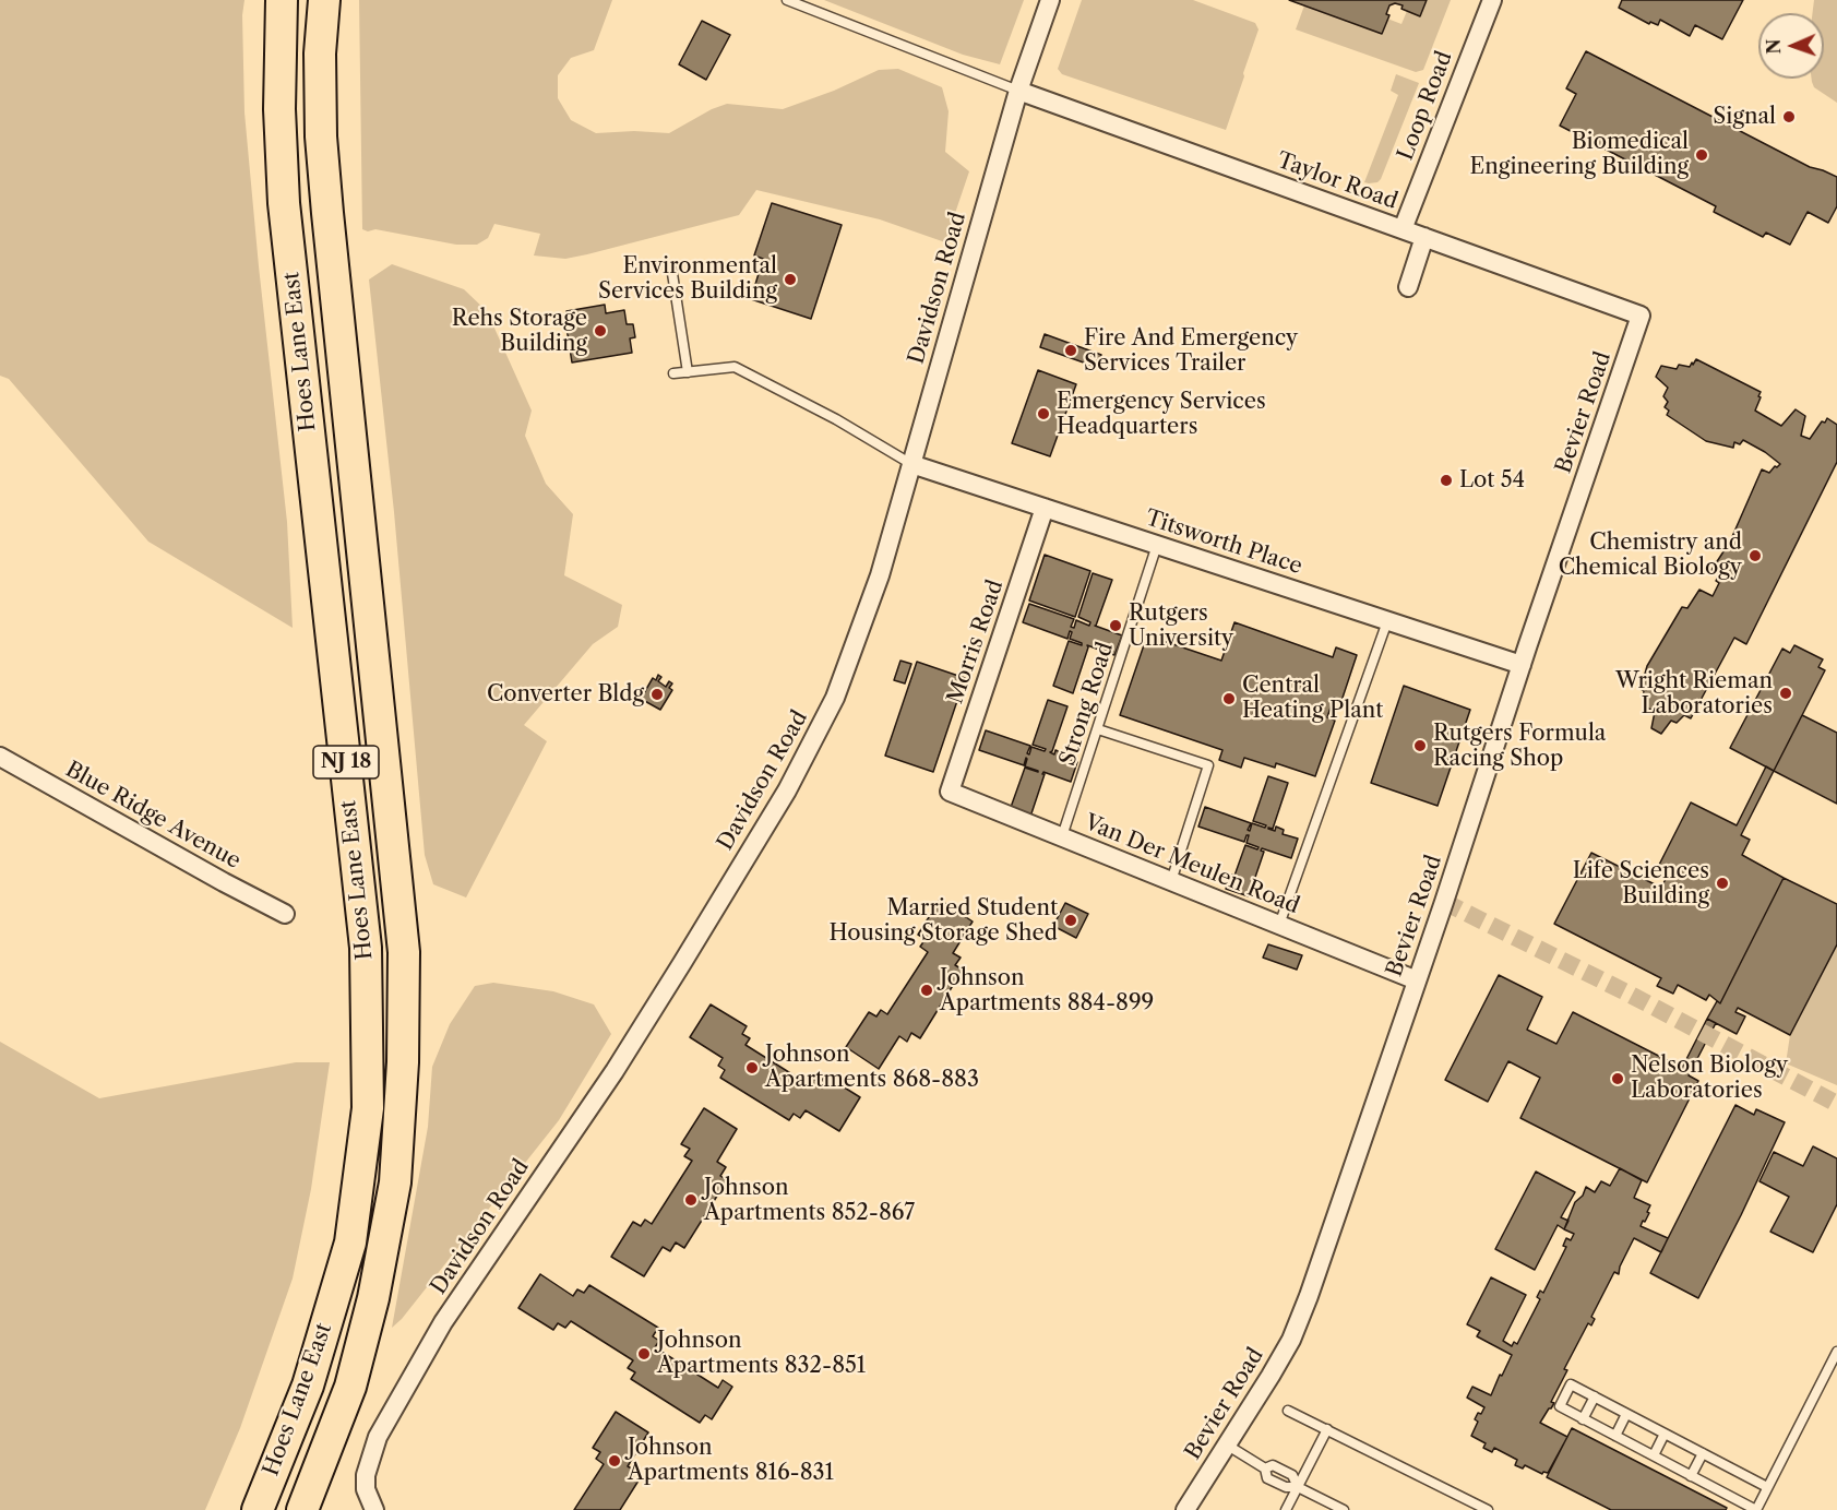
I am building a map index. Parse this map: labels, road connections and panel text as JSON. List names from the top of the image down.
{
  "streets": {
    "highway": ["Hoes Lane East", "NJ 18"],
    "street": [
      "Loop Road",
      "Taylor Road",
      "Davidson Road",
      "Bevier Road",
      "Titsworth Place",
      "Morris Road",
      "Blue Ridge Avenue",
      "Van Der Meulen Road"
    ],
    "lane": ["Strong Road"]
  },
  "crossings": [
    ["Loop Road", "Taylor Road"],
    ["Taylor Road", "Davidson Road"],
    ["Taylor Road", "Bevier Road"],
    ["Davidson Road", "Titsworth Place"],
    ["Bevier Road", "Titsworth Place"],
    ["Bevier Road", "Van Der Meulen Road"],
    ["Titsworth Place", "Morris Road"],
    ["Titsworth Place", "Strong Road"],
    ["Morris Road", "Van Der Meulen Road"],
    ["Strong Road", "Van Der Meulen Road"]
  ],
  "places": [
    "Signal",
    "Biomedical Engineering Building",
    "Environmental Services Building",
    "Rehs Storage Building",
    "Fire And Emergency Services Trailer",
    "Emergency Services Headquarters",
    "Lot 54",
    "Chemistry and Chemical Biology",
    "Rutgers University",
    "Wright Rieman Laboratories",
    "Converter Bldg",
    "Central Heating Plant",
    "Rutgers Formula Racing Shop",
    "Life Sciences Building",
    "Married Student Housing Storage Shed",
    "Johnson Apartments 884-899",
    "Johnson Apartments 868-883",
    "Nelson Biology Laboratories",
    "Johnson Apartments 852-867",
    "Johnson Apartments 832-851",
    "Johnson Apartments 816-831"
  ],
  "north": "left"
}
